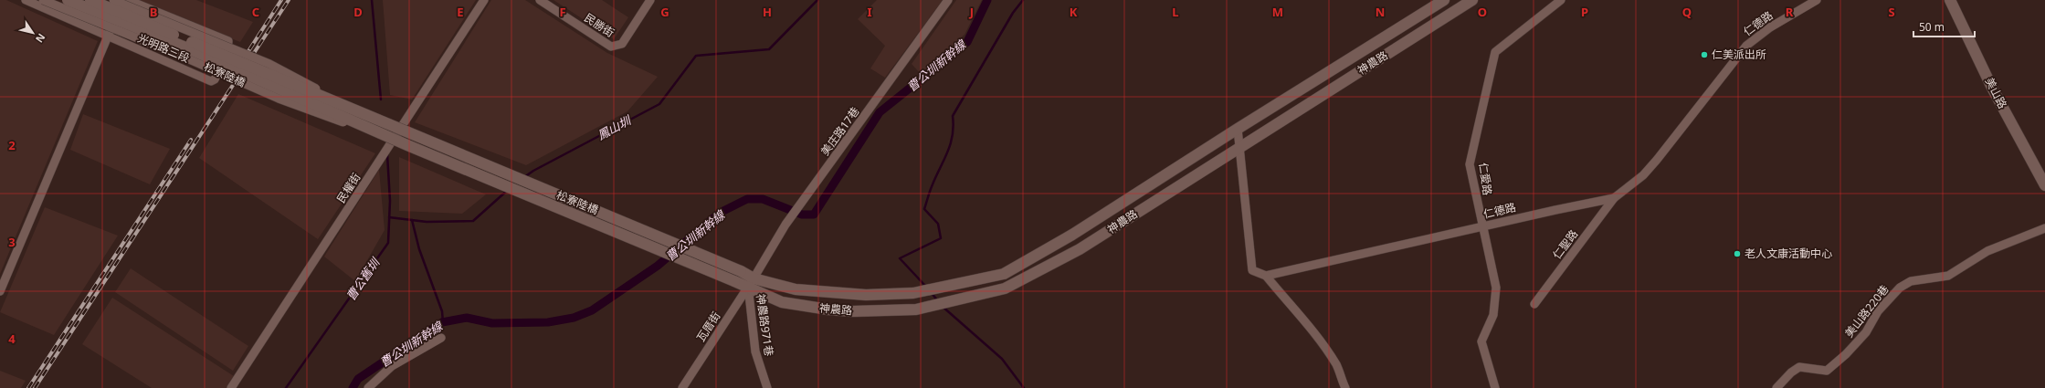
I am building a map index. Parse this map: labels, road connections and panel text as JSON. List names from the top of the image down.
{
  "streets": {
    "street": [
      "仁德路",
      "民勝街",
      "光明路三段",
      "神農路",
      "松寮陸橋",
      "美山路",
      "美庄路17巷",
      "仁愛路",
      "民權街",
      "仁聖路",
      "美山路220巷",
      "神農路971巷",
      "瓦厝街"
    ]
  },
  "crossings": [
    ["仁德路", "仁愛路"],
    ["仁德路", "仁聖路"],
    ["神農路", "松寮陸橋"],
    ["神農路", "美庄路17巷"],
    ["神農路", "神農路971巷"],
    ["神農路", "瓦厝街"],
    ["美庄路17巷", "神農路971巷"],
    ["美庄路17巷", "瓦厝街"],
    ["神農路971巷", "瓦厝街"]
  ],
  "water": ["曹公圳新幹線", "鳳山圳", "曹公舊圳"],
  "places": ["仁美派出所", "老人文康活動中心"],
  "scale_bar": "50 m",
  "north": "bottom right",
  "grid": {
    "columns": [
      "B",
      "C",
      "D",
      "E",
      "F",
      "G",
      "H",
      "I",
      "J",
      "K",
      "L",
      "M",
      "N",
      "O",
      "P",
      "Q",
      "R",
      "S"
    ],
    "rows": ["2", "3", "4"]
  }
}
